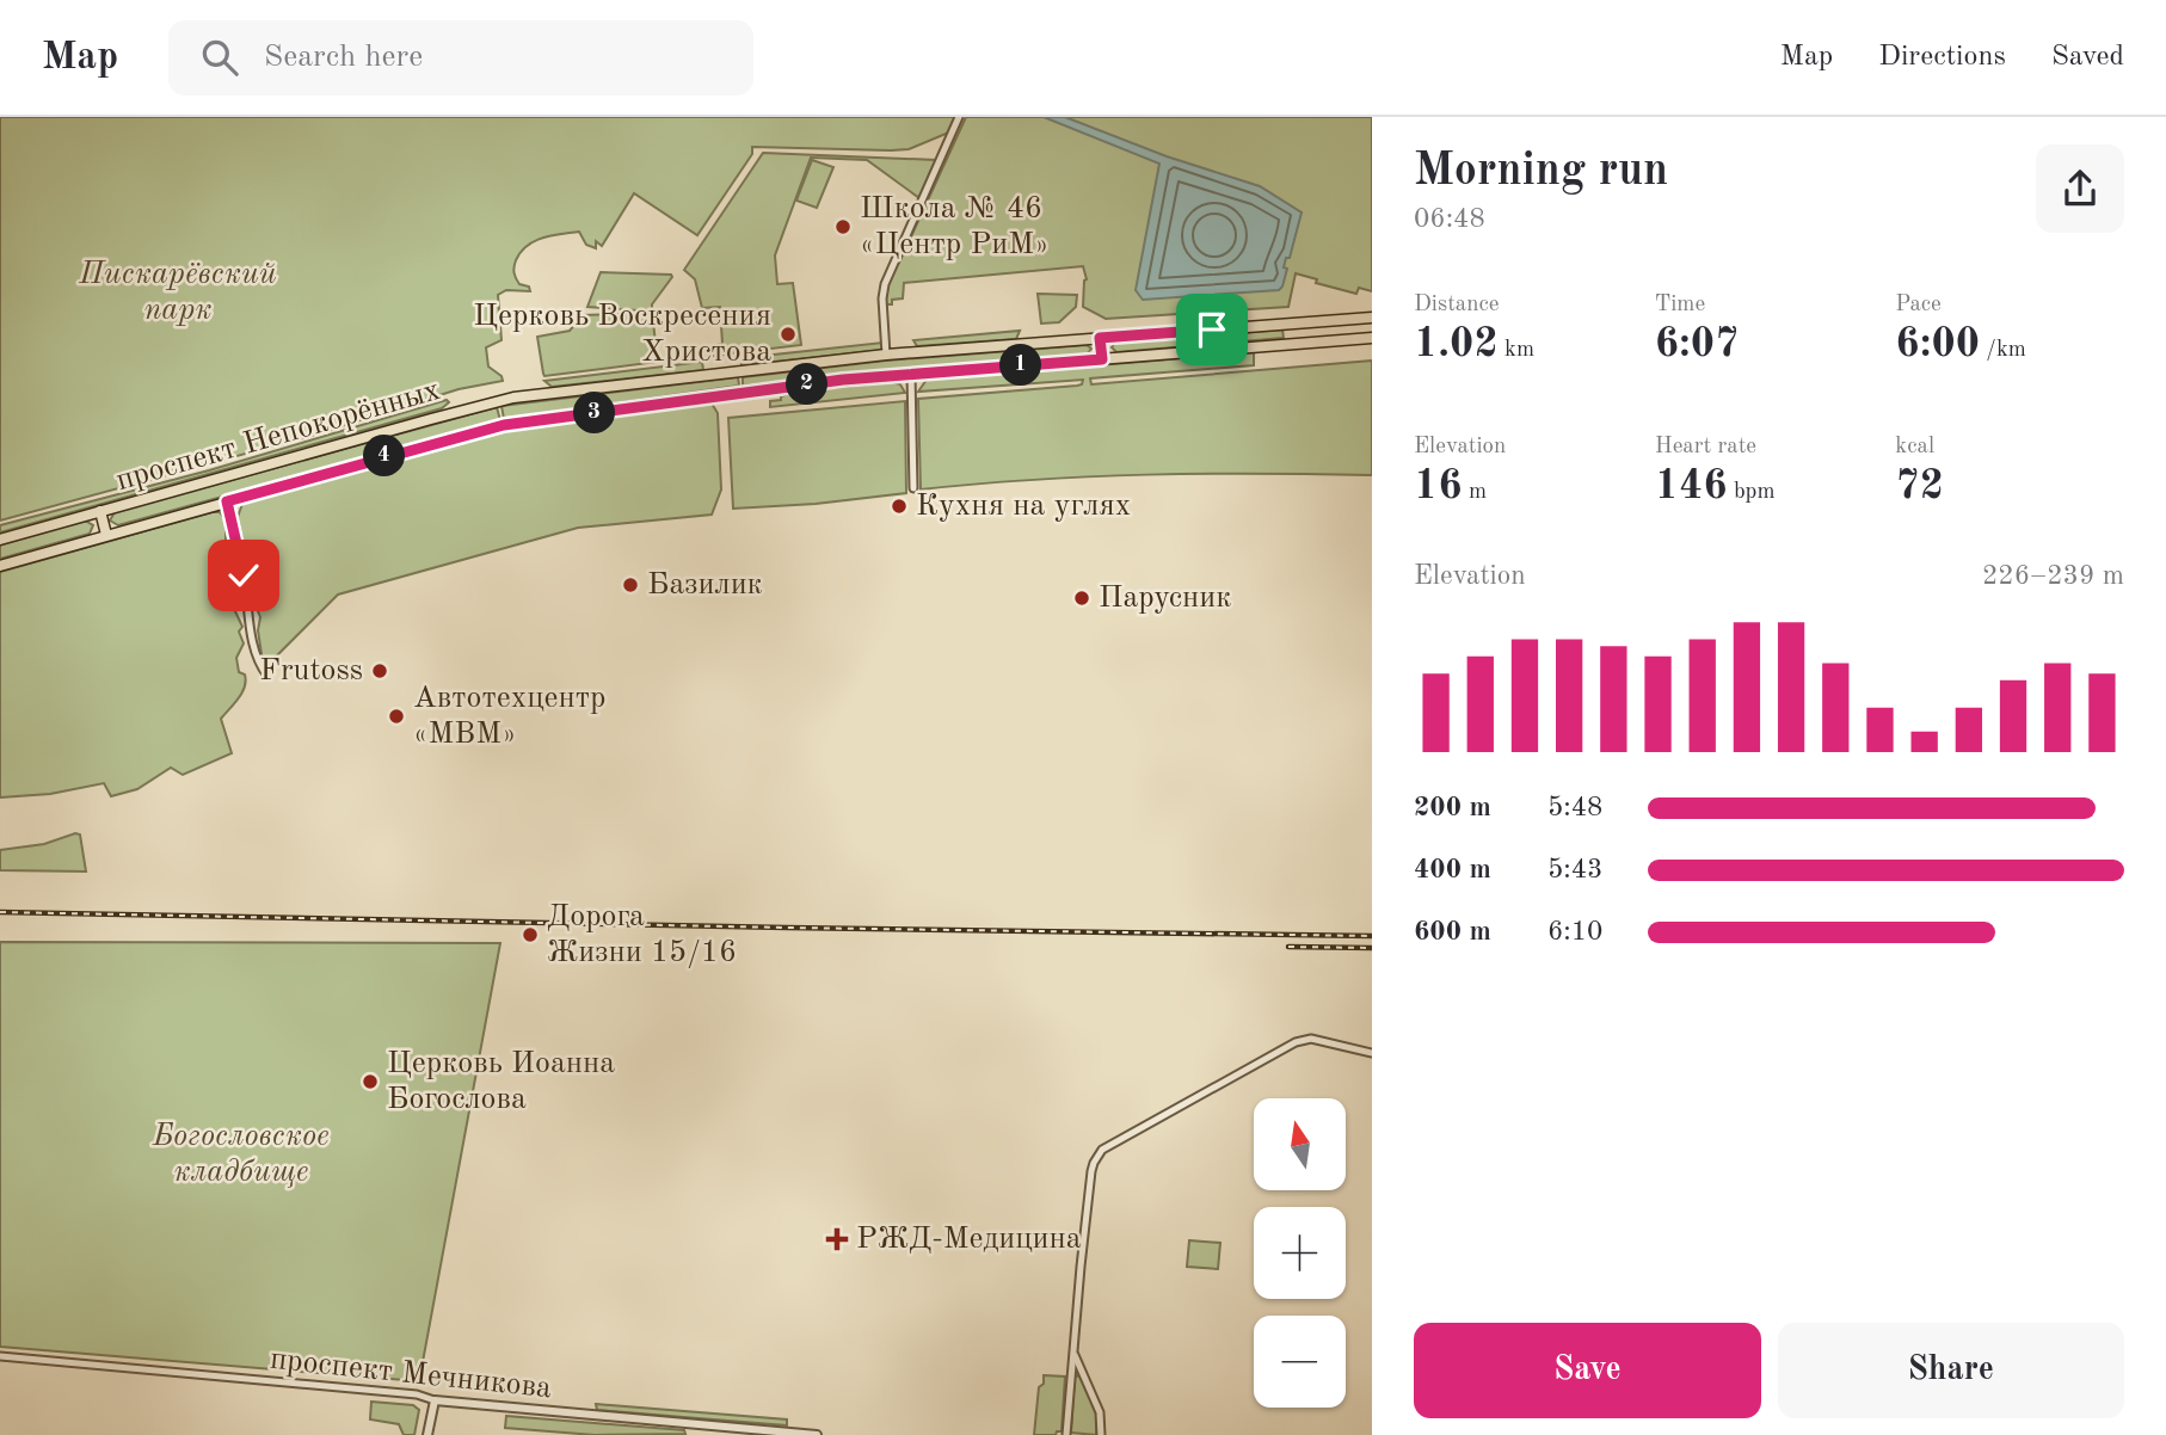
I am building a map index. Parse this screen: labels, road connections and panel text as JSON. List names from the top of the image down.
{
  "streets": {
    "main road": ["проспект Непокорённых"],
    "street": ["проспект Мечникова"]
  },
  "parks": ["Пискарёвский парк", "Богословское кладбище"],
  "places": {
    "other": [
      "Школа № 46 «Центр РиМ»",
      "Церковь Воскресения Христова",
      "Кухня на углях",
      "Базилик",
      "Парусник",
      "Frutoss",
      "Автотехцентр «МВМ»",
      "Дорога Жизни 15/16",
      "Церковь Иоанна Богослова"
    ],
    "health": ["РЖД-Медицина"]
  },
  "north": "top",
  "page": {
    "header": "Map",
    "search": "Search here",
    "nav": ["Map", "Directions", "Saved"],
    "heading": ["Morning run", "06:48"],
    "stats": [
      ["Distance", "1.02 km"],
      ["Time", "6:07"],
      ["Pace", "6:00 /km"],
      ["Elevation", "16 m"],
      ["Heart rate", "146 bpm"],
      ["kcal", "72"]
    ],
    "pins": [
      "1",
      "2",
      "3",
      "4"
    ],
    "chart": ["Elevation", "226–239 m"],
    "list": [
      {
        "name": "200 m",
        "note": "5:48"
      },
      {
        "name": "400 m",
        "note": "5:43"
      },
      {
        "name": "600 m",
        "note": "6:10"
      }
    ],
    "map_buttons": ["+", "−"],
    "buttons": ["Save", "Share"]
  }
}
